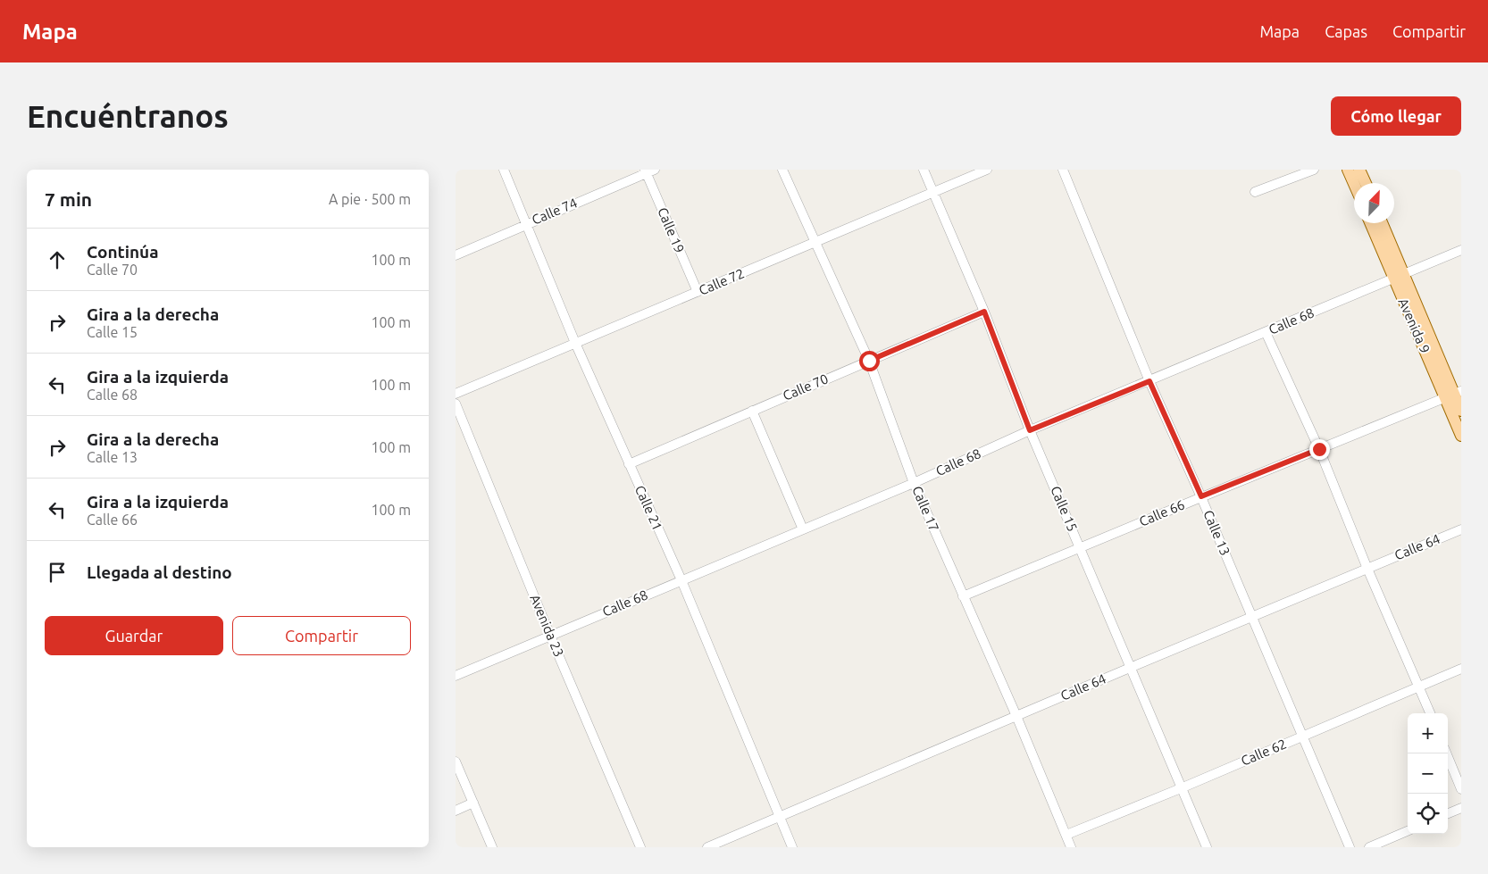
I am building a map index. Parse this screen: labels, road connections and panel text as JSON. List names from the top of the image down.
{
  "streets": {
    "main road": ["Avenida 9"],
    "street": [
      "Calle 74",
      "Calle 19",
      "Calle 72",
      "Calle 68",
      "Calle 70",
      "Calle 21",
      "Calle 17",
      "Calle 15",
      "Calle 66",
      "Calle 13",
      "Calle 64",
      "Avenida 23",
      "Calle 62"
    ]
  },
  "crossings": [
    ["Calle 74", "Calle 19"],
    ["Calle 74", "Calle 21"],
    ["Calle 19", "Calle 72"],
    ["Calle 72", "Calle 21"],
    ["Calle 72", "Calle 17"],
    ["Calle 72", "Calle 15"],
    ["Calle 68", "Avenida 9"],
    ["Calle 68", "Calle 21"],
    ["Calle 68", "Calle 17"],
    ["Calle 68", "Calle 15"],
    ["Calle 68", "Calle 13"],
    ["Calle 68", "Avenida 23"],
    ["Avenida 9", "Calle 66"],
    ["Calle 70", "Calle 21"],
    ["Calle 70", "Calle 17"],
    ["Calle 70", "Calle 15"],
    ["Calle 21", "Calle 64"],
    ["Calle 17", "Calle 66"],
    ["Calle 17", "Calle 64"],
    ["Calle 17", "Calle 62"],
    ["Calle 15", "Calle 66"],
    ["Calle 15", "Calle 64"],
    ["Calle 15", "Calle 62"],
    ["Calle 66", "Calle 13"],
    ["Calle 13", "Calle 64"],
    ["Calle 13", "Calle 62"]
  ],
  "north": "top right",
  "page": {
    "header": "Mapa",
    "nav": ["Mapa", "Capas", "Compartir"],
    "buttons": [
      "Cómo llegar",
      ["Guardar", "Compartir"]
    ],
    "title": "Encuéntranos",
    "heading": ["7 min", "A pie · 500 m"],
    "list": [
      ["Continúa", "Calle 70", "100 m"],
      ["Gira a la derecha", "Calle 15", "100 m"],
      ["Gira a la izquierda", "Calle 68", "100 m"],
      ["Gira a la derecha", "Calle 13", "100 m"],
      ["Gira a la izquierda", "Calle 66", "100 m"],
      "Llegada al destino"
    ],
    "map_buttons": ["+", "−"]
  }
}
